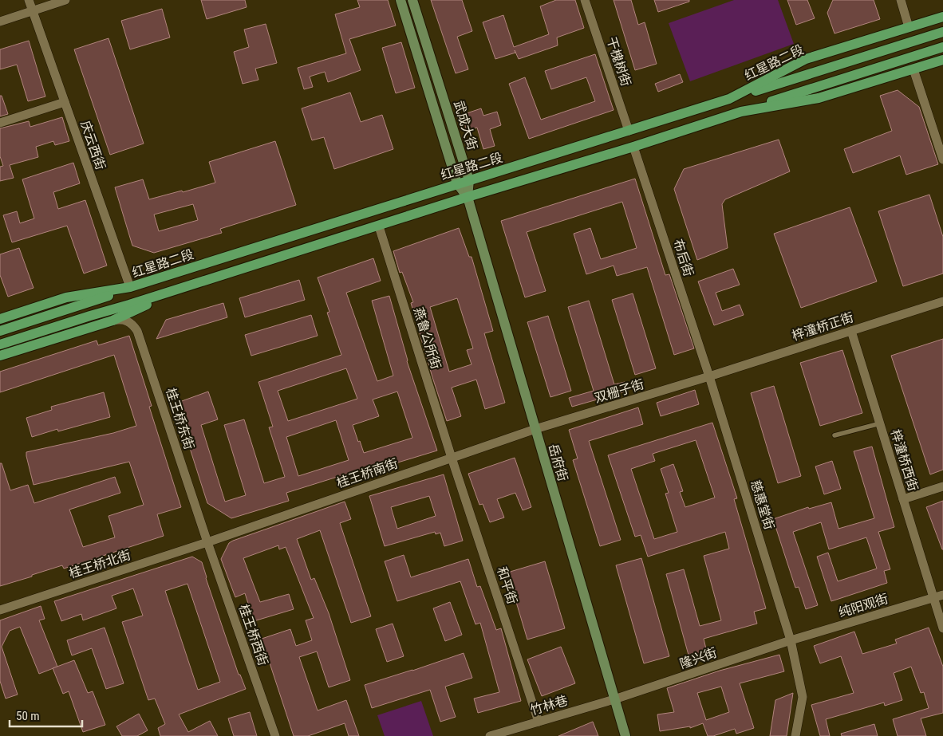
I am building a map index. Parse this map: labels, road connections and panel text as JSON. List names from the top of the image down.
{
  "streets": {
    "main road": ["红星路二段"],
    "street": [
      "干槐树街",
      "武成大街",
      "庆云西街",
      "布后街",
      "梓潼桥正街",
      "燕鲁公所街",
      "双栅子街",
      "桂王桥东街",
      "梓潼桥西街",
      "岳府街",
      "桂王桥南街",
      "慈惠堂街",
      "桂王桥北街",
      "和平街",
      "纯阳观街",
      "桂王桥西街",
      "隆兴街",
      "竹林巷"
    ]
  },
  "crossings": [
    ["干槐树街", "红星路二段"],
    ["红星路二段", "武成大街"],
    ["红星路二段", "庆云西街"],
    ["武成大街", "岳府街"],
    ["布后街", "梓潼桥正街"],
    ["布后街", "双栅子街"],
    ["布后街", "慈惠堂街"],
    ["梓潼桥正街", "双栅子街"],
    ["梓潼桥正街", "梓潼桥西街"],
    ["梓潼桥正街", "慈惠堂街"],
    ["燕鲁公所街", "桂王桥南街"],
    ["燕鲁公所街", "和平街"],
    ["双栅子街", "岳府街"],
    ["双栅子街", "桂王桥南街"],
    ["双栅子街", "慈惠堂街"],
    ["桂王桥东街", "桂王桥南街"],
    ["桂王桥东街", "桂王桥北街"],
    ["桂王桥东街", "桂王桥西街"],
    ["梓潼桥西街", "纯阳观街"],
    ["岳府街", "桂王桥南街"],
    ["岳府街", "隆兴街"],
    ["岳府街", "竹林巷"],
    ["桂王桥南街", "桂王桥北街"],
    ["桂王桥南街", "和平街"],
    ["桂王桥南街", "桂王桥西街"],
    ["慈惠堂街", "纯阳观街"],
    ["慈惠堂街", "隆兴街"],
    ["桂王桥北街", "桂王桥西街"],
    ["和平街", "竹林巷"],
    ["纯阳观街", "隆兴街"],
    ["隆兴街", "竹林巷"]
  ],
  "scale_bar": "50 m"
}
